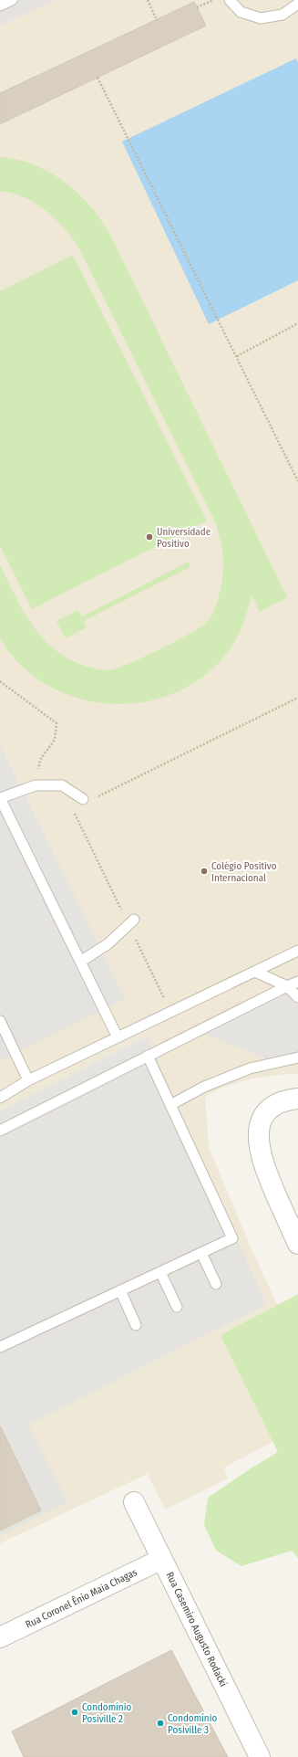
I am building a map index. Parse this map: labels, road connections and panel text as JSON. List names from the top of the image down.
{
  "streets": {
    "street": ["Rua Coronel Ênio Maia Chagas", "Rua Casemiro Augusto Rodacki"]
  },
  "crossings": [
    ["Rua Coronel Ênio Maia Chagas", "Rua Casemiro Augusto Rodacki"]
  ],
  "places": [
    "Universidade Positivo",
    "Colégio Positivo Internacional",
    "Condomínio Posiville 2",
    "Condomínio Posiville 3"
  ]
}
